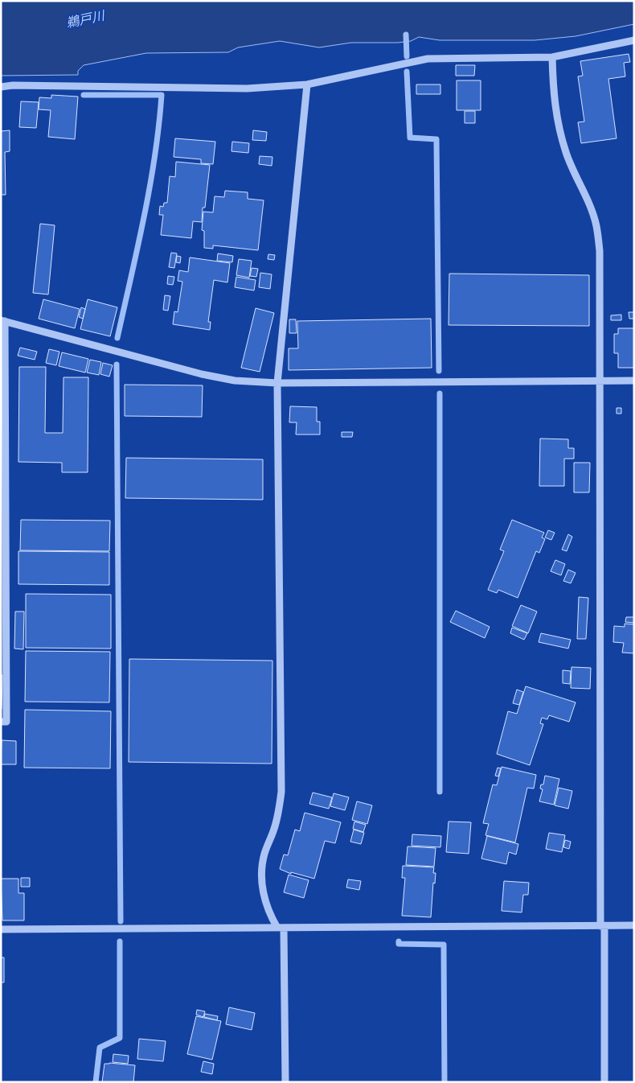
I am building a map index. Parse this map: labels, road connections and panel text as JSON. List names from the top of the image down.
{
  "water": ["鵜戸川"]
}
